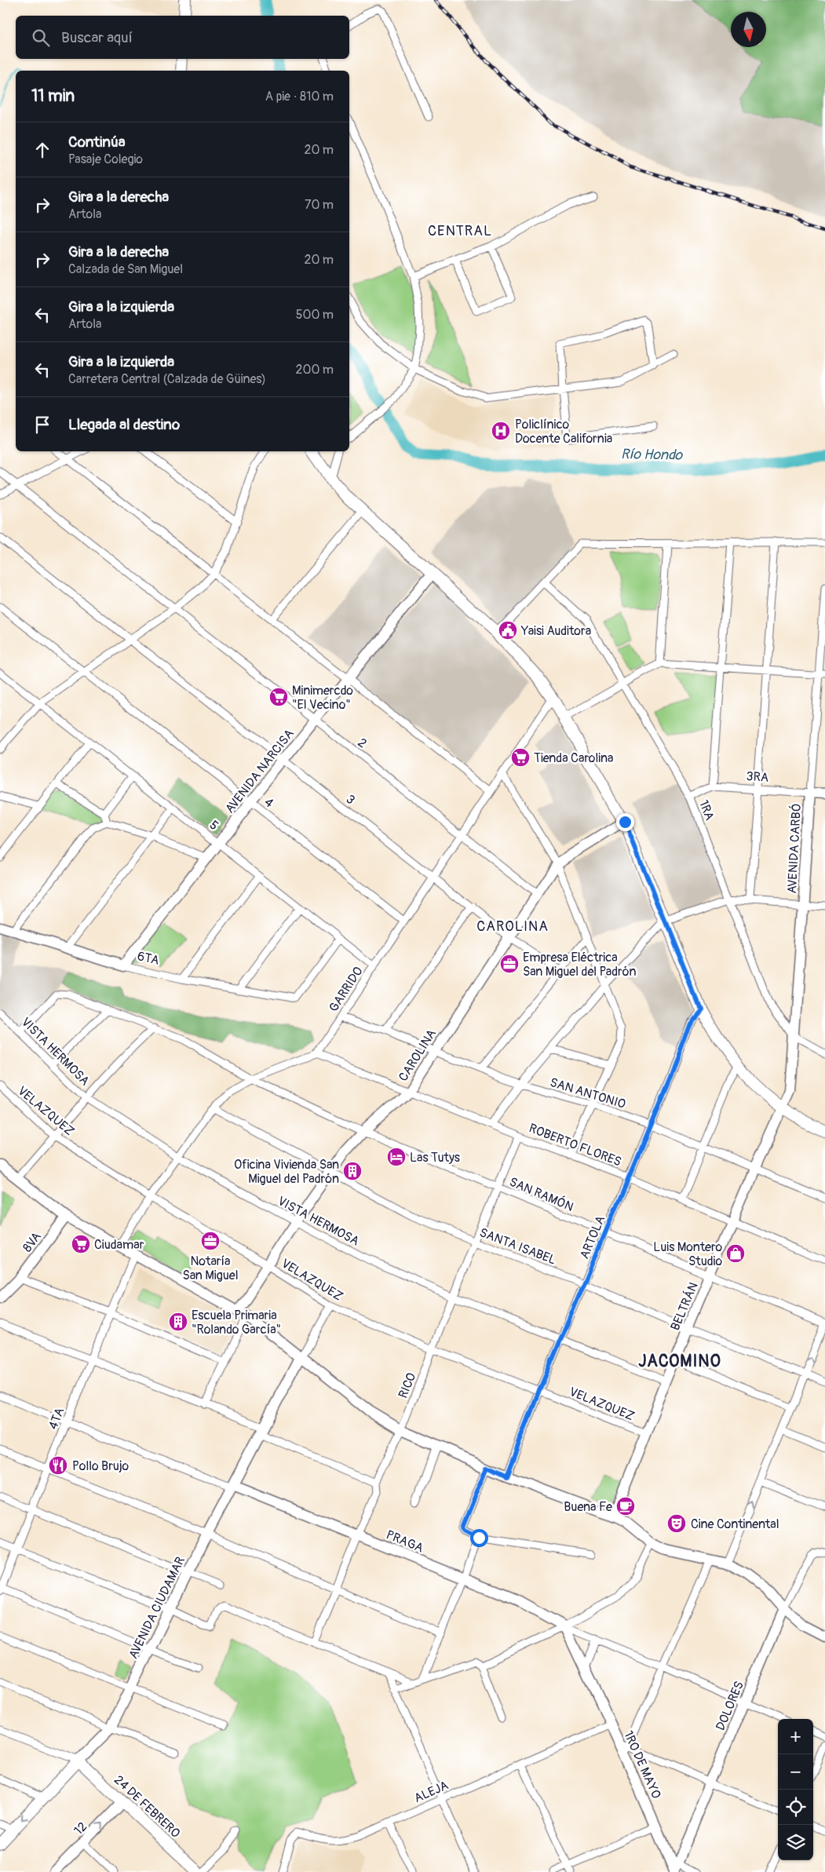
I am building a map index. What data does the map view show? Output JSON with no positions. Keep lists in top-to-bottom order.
{
  "streets": {
    "main road": ["AVENIDA CIUDAMAR", "24 DE FEBRERO"],
    "street": [
      "2",
      "AVENIDA NARCISA",
      "3RA",
      "3",
      "4",
      "1RA",
      "5",
      "AVENIDA CARBÓ",
      "6TA",
      "GARRIDO",
      "VISTA HERMOSA",
      "CAROLINA",
      "SAN ANTONIO",
      "VELAZQUEZ",
      "ROBERTO FLORES",
      "SAN RAMÓN",
      "ARTOLA",
      "8VA",
      "SANTA ISABEL",
      "BELTRÁN",
      "RICO",
      "4TA",
      "PRAGA",
      "DOLORES",
      "1RO DE MAYO",
      "ALEJA",
      "12"
    ]
  },
  "crossings": [
    ["2", "AVENIDA NARCISA"],
    ["2", "GARRIDO"],
    ["2", "CAROLINA"],
    ["AVENIDA NARCISA", "3"],
    ["AVENIDA NARCISA", "4"],
    ["AVENIDA NARCISA", "5"],
    ["AVENIDA NARCISA", "6TA"],
    ["3RA", "1RA"],
    ["3RA", "AVENIDA CARBÓ"],
    ["3", "GARRIDO"],
    ["3", "CAROLINA"],
    ["4", "GARRIDO"],
    ["1RA", "AVENIDA CARBÓ"],
    ["5", "6TA"],
    ["5", "GARRIDO"],
    ["AVENIDA CARBÓ", "BELTRÁN"],
    ["GARRIDO", "SAN ANTONIO"],
    ["GARRIDO", "ROBERTO FLORES"],
    ["VISTA HERMOSA", "CAROLINA"],
    ["VISTA HERMOSA", "SAN RAMÓN"],
    ["VISTA HERMOSA", "ARTOLA"],
    ["VISTA HERMOSA", "BELTRÁN"],
    ["VISTA HERMOSA", "RICO"],
    ["CAROLINA", "SAN ANTONIO"],
    ["CAROLINA", "VELAZQUEZ"],
    ["CAROLINA", "ROBERTO FLORES"],
    ["CAROLINA", "SAN RAMÓN"],
    ["CAROLINA", "SANTA ISABEL"],
    ["SAN ANTONIO", "ARTOLA"],
    ["SAN ANTONIO", "BELTRÁN"],
    ["VELAZQUEZ", "ARTOLA"],
    ["VELAZQUEZ", "BELTRÁN"],
    ["VELAZQUEZ", "RICO"],
    ["ROBERTO FLORES", "ARTOLA"],
    ["ROBERTO FLORES", "BELTRÁN"],
    ["ROBERTO FLORES", "RICO"],
    ["SAN RAMÓN", "ARTOLA"],
    ["SAN RAMÓN", "BELTRÁN"],
    ["SAN RAMÓN", "RICO"],
    ["ARTOLA", "SANTA ISABEL"],
    ["SANTA ISABEL", "BELTRÁN"],
    ["SANTA ISABEL", "RICO"],
    ["RICO", "PRAGA"],
    ["PRAGA", "AVENIDA CIUDAMAR"],
    ["PRAGA", "1RO DE MAYO"],
    ["AVENIDA CIUDAMAR", "24 DE FEBRERO"],
    ["DOLORES", "1RO DE MAYO"],
    ["1RO DE MAYO", "ALEJA"],
    ["24 DE FEBRERO", "12"]
  ],
  "one_way": ["12"],
  "districts": ["CENTRAL", "CAROLINA", "JACOMINO"],
  "water": ["Río Hondo"],
  "places": {
    "hospital": ["Policlínico Docente California"],
    "public building": ["Yaisi Auditora"],
    "supermarket": ["Minimercdo \"El Vecino\"", "Tienda Carolina", "Ciudamar"],
    "office": ["Empresa Eléctrica San Miguel del Padrón", "Notaría San Miguel"],
    "hotel": ["Las Tutys"],
    "building": ["Oficina Vivienda San Miguel del Padrón", "Escuela Primaria \"Rolando García\""],
    "shop": ["Luis Montero Studio"],
    "restaurant": ["Pollo Brujo"],
    "cafe": ["Buena Fe"],
    "theatre": ["Cine Continental"]
  },
  "north": "bottom",
  "page": {
    "search": "Buscar aquí",
    "heading": ["11 min", "A pie · 810 m"],
    "list": [
      ["Continúa", "Pasaje Colegio", "20 m"],
      ["Gira a la derecha", "Artola", "70 m"],
      ["Gira a la derecha", "Calzada de San Miguel", "20 m"],
      ["Gira a la izquierda", "Artola", "500 m"],
      ["Gira a la izquierda", "Carretera Central (Calzada de Güines)", "200 m"],
      "Llegada al destino"
    ],
    "map_buttons": ["+", "−"]
  }
}
